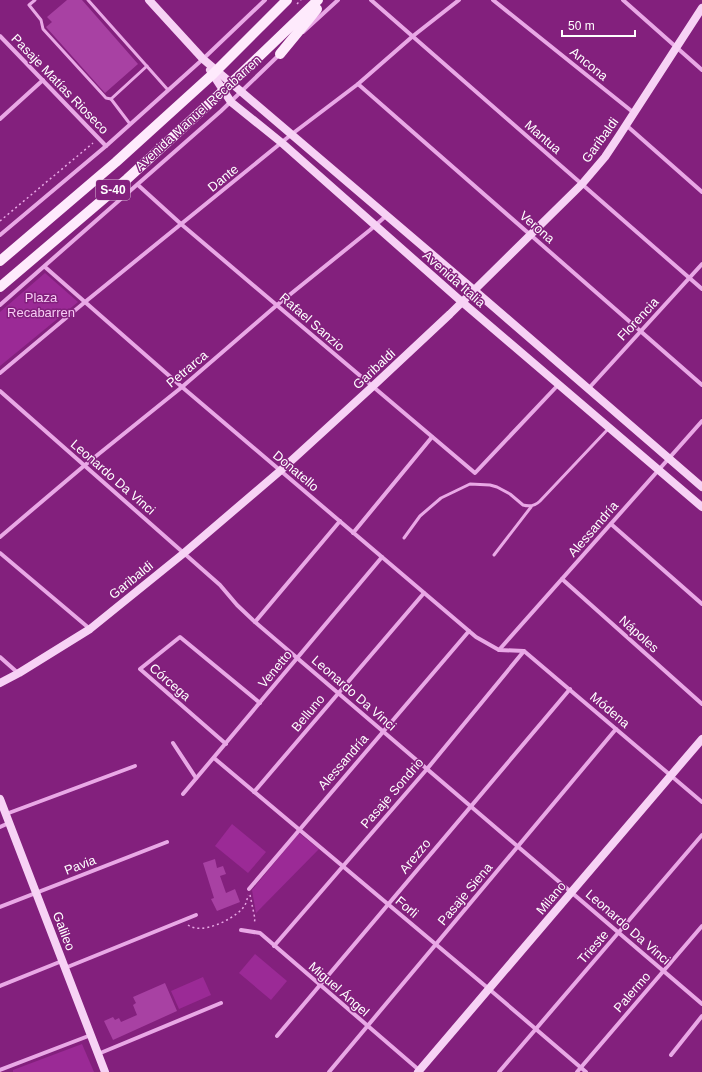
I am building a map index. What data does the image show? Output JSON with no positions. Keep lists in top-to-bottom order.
{
  "streets": {
    "main road": ["Avenida Manuel Recabarren", "S-40"],
    "street": [
      "Ancona",
      "Pasaje Matías Rioseco",
      "Mantua",
      "Garibaldi",
      "Dante",
      "Verona",
      "Avenida Italia",
      "Florencia",
      "Rafael Sanzio",
      "Petrarca",
      "Donatello",
      "Leonardo Da Vinci",
      "Alessandría",
      "Nápoles",
      "Venetto",
      "Córcega",
      "Módena",
      "Belluno",
      "Pasaje Sondrio",
      "Arezzo",
      "Pavia",
      "Pasaje Siena",
      "Milano",
      "Forli",
      "Galileo",
      "Trieste",
      "Miguel Ángel",
      "Palermo"
    ]
  },
  "crossings": [
    ["Ancona", "Garibaldi"],
    ["Avenida Manuel Recabarren", "Avenida Italia"],
    ["Avenida Manuel Recabarren", "Rafael Sanzio"],
    ["Mantua", "Garibaldi"],
    ["Mantua", "Dante"],
    ["Mantua", "Florencia"],
    ["Garibaldi", "Verona"],
    ["Garibaldi", "Avenida Italia"],
    ["Garibaldi", "Rafael Sanzio"],
    ["Garibaldi", "Donatello"],
    ["Garibaldi", "Leonardo Da Vinci"],
    ["Dante", "Verona"],
    ["Dante", "Avenida Italia"],
    ["Dante", "Rafael Sanzio"],
    ["Dante", "Donatello"],
    ["Verona", "Florencia"],
    ["Avenida Italia", "Florencia"],
    ["Avenida Italia", "Rafael Sanzio"],
    ["Avenida Italia", "Petrarca"],
    ["Avenida Italia", "Alessandría"],
    ["Rafael Sanzio", "Petrarca"],
    ["Petrarca", "Donatello"],
    ["Petrarca", "Leonardo Da Vinci"],
    ["Donatello", "Alessandría"],
    ["Donatello", "Venetto"],
    ["Donatello", "Belluno"],
    ["Leonardo Da Vinci", "Alessandría"],
    ["Leonardo Da Vinci", "Venetto"],
    ["Leonardo Da Vinci", "Belluno"],
    ["Leonardo Da Vinci", "Pasaje Sondrio"],
    ["Leonardo Da Vinci", "Arezzo"],
    ["Leonardo Da Vinci", "Pasaje Siena"],
    ["Leonardo Da Vinci", "Milano"],
    ["Leonardo Da Vinci", "Trieste"],
    ["Leonardo Da Vinci", "Palermo"],
    ["Alessandría", "Nápoles"],
    ["Alessandría", "Forli"],
    ["Venetto", "Córcega"],
    ["Venetto", "Forli"],
    ["Módena", "Pasaje Sondrio"],
    ["Módena", "Arezzo"],
    ["Módena", "Pasaje Siena"],
    ["Módena", "Milano"],
    ["Belluno", "Forli"],
    ["Pasaje Sondrio", "Forli"],
    ["Pasaje Sondrio", "Miguel Ángel"],
    ["Arezzo", "Forli"],
    ["Arezzo", "Miguel Ángel"],
    ["Pavia", "Galileo"],
    ["Pasaje Siena", "Forli"],
    ["Pasaje Siena", "Miguel Ángel"],
    ["Milano", "Forli"],
    ["Milano", "Miguel Ángel"],
    ["Forli", "Trieste"],
    ["Forli", "Palermo"]
  ],
  "parks": ["Plaza Recabarren"],
  "scale_bar": "50 m"
}
